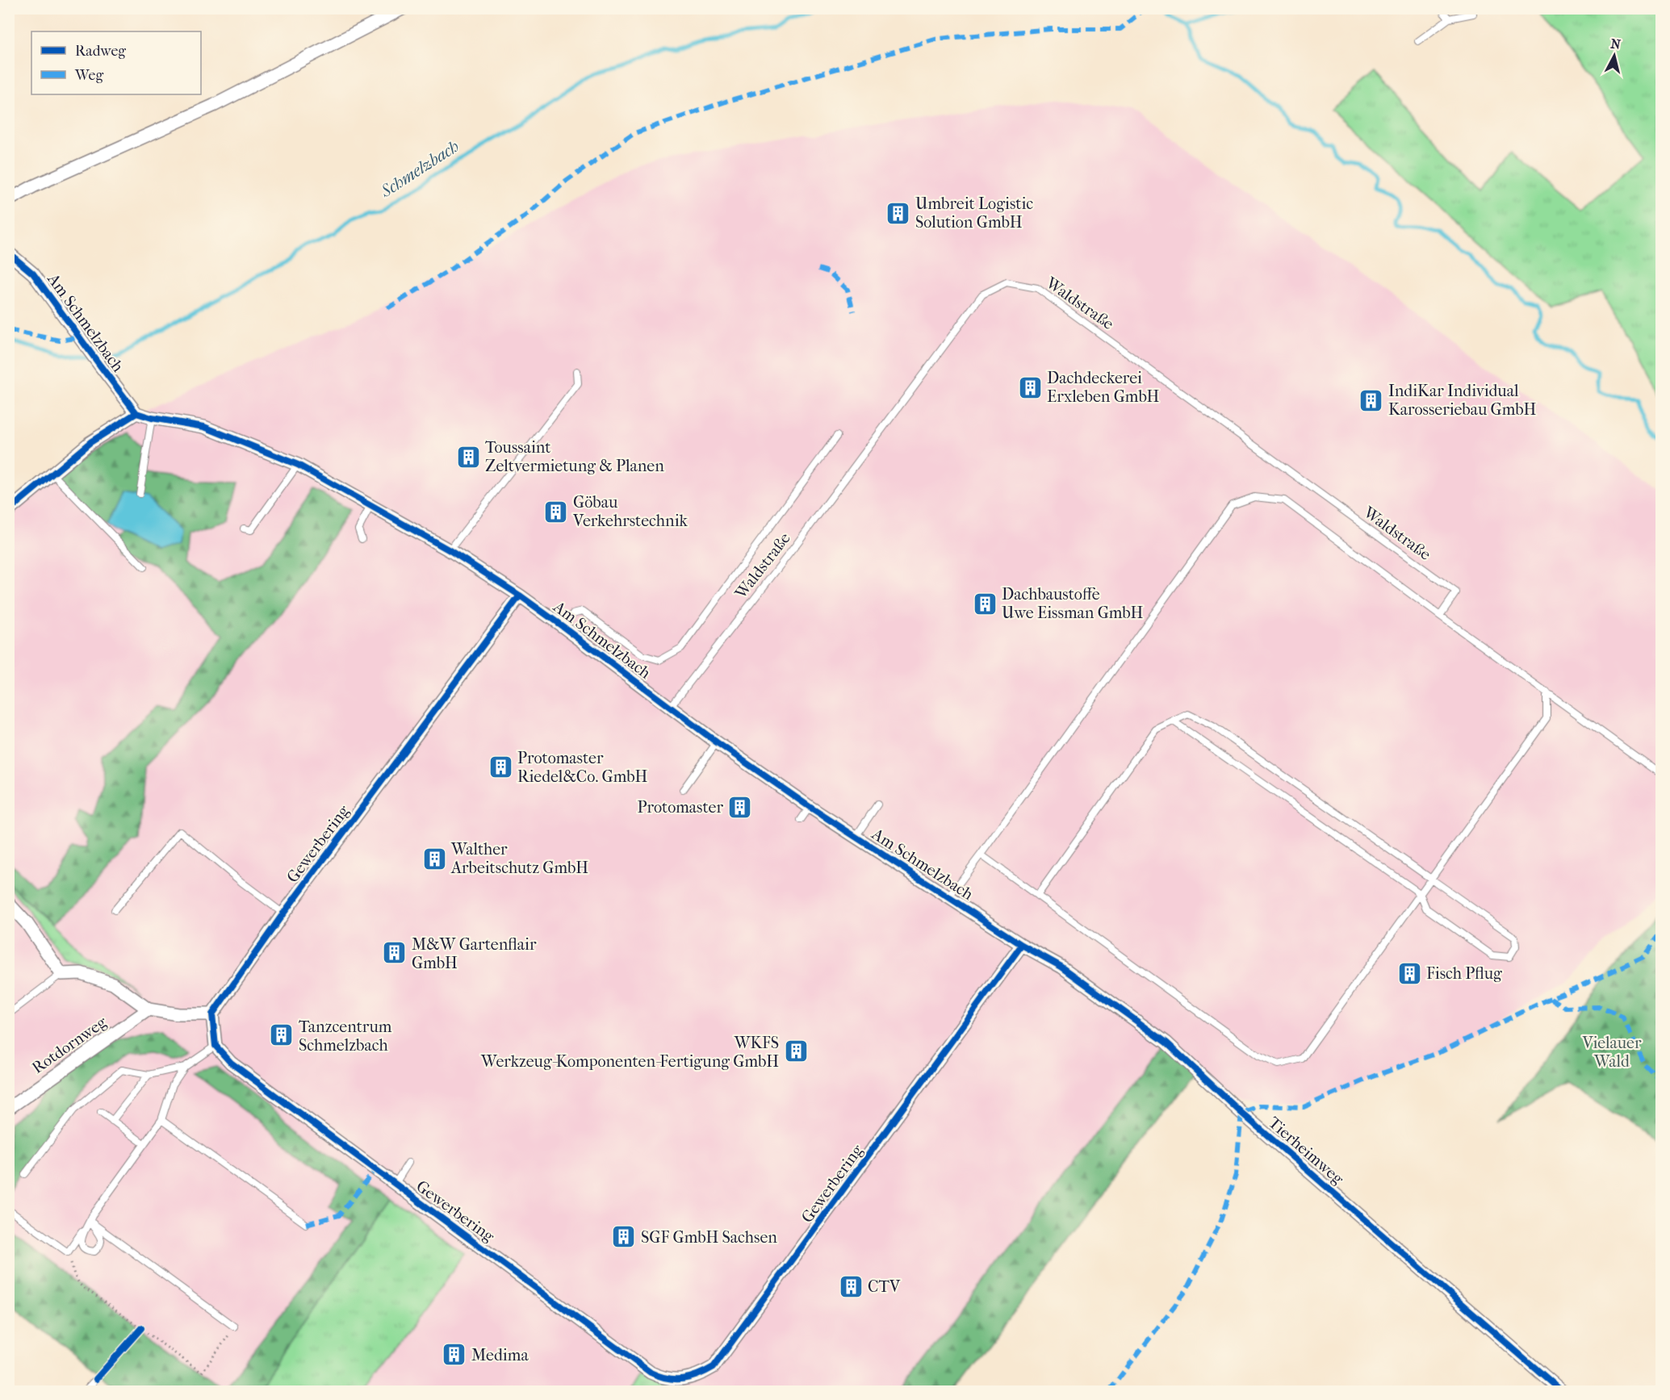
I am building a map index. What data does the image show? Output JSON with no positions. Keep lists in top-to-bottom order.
{
  "streets": {
    "street": [
      "Am Schmelzbach",
      "Gewerbering",
      "Rotdornweg",
      "Tierheimweg"
    ],
    "lane": ["Waldstraße"]
  },
  "crossings": [
    ["Waldstraße", "Am Schmelzbach"],
    ["Am Schmelzbach", "Gewerbering"],
    ["Am Schmelzbach", "Tierheimweg"],
    ["Gewerbering", "Tierheimweg"]
  ],
  "water": ["Schmelzbach"],
  "parks": ["Vielauer Wald"],
  "places": {
    "building": [
      "Umbreit Logistic Solution GmbH",
      "Dachdeckerei Erxleben GmbH",
      "IndiKar Individual Karosseriebau GmbH",
      "Toussaint Zeltvermietung & Planen",
      "Göbau Verkehrstechnik",
      "Dachbaustoffe Uwe Eissman GmbH",
      "Protomaster Riedel&Co. GmbH",
      "Protomaster",
      "Walther Arbeitschutz GmbH",
      "M&W Gartenflair GmbH",
      "Fisch Pflug",
      "Tanzcentrum Schmelzbach",
      "WKFS Werkzeug-Komponenten-Fertigung GmbH",
      "SGF GmbH Sachsen",
      "CTV",
      "Medima"
    ]
  },
  "legend": ["Radweg", "Weg"],
  "north": "top"
}
